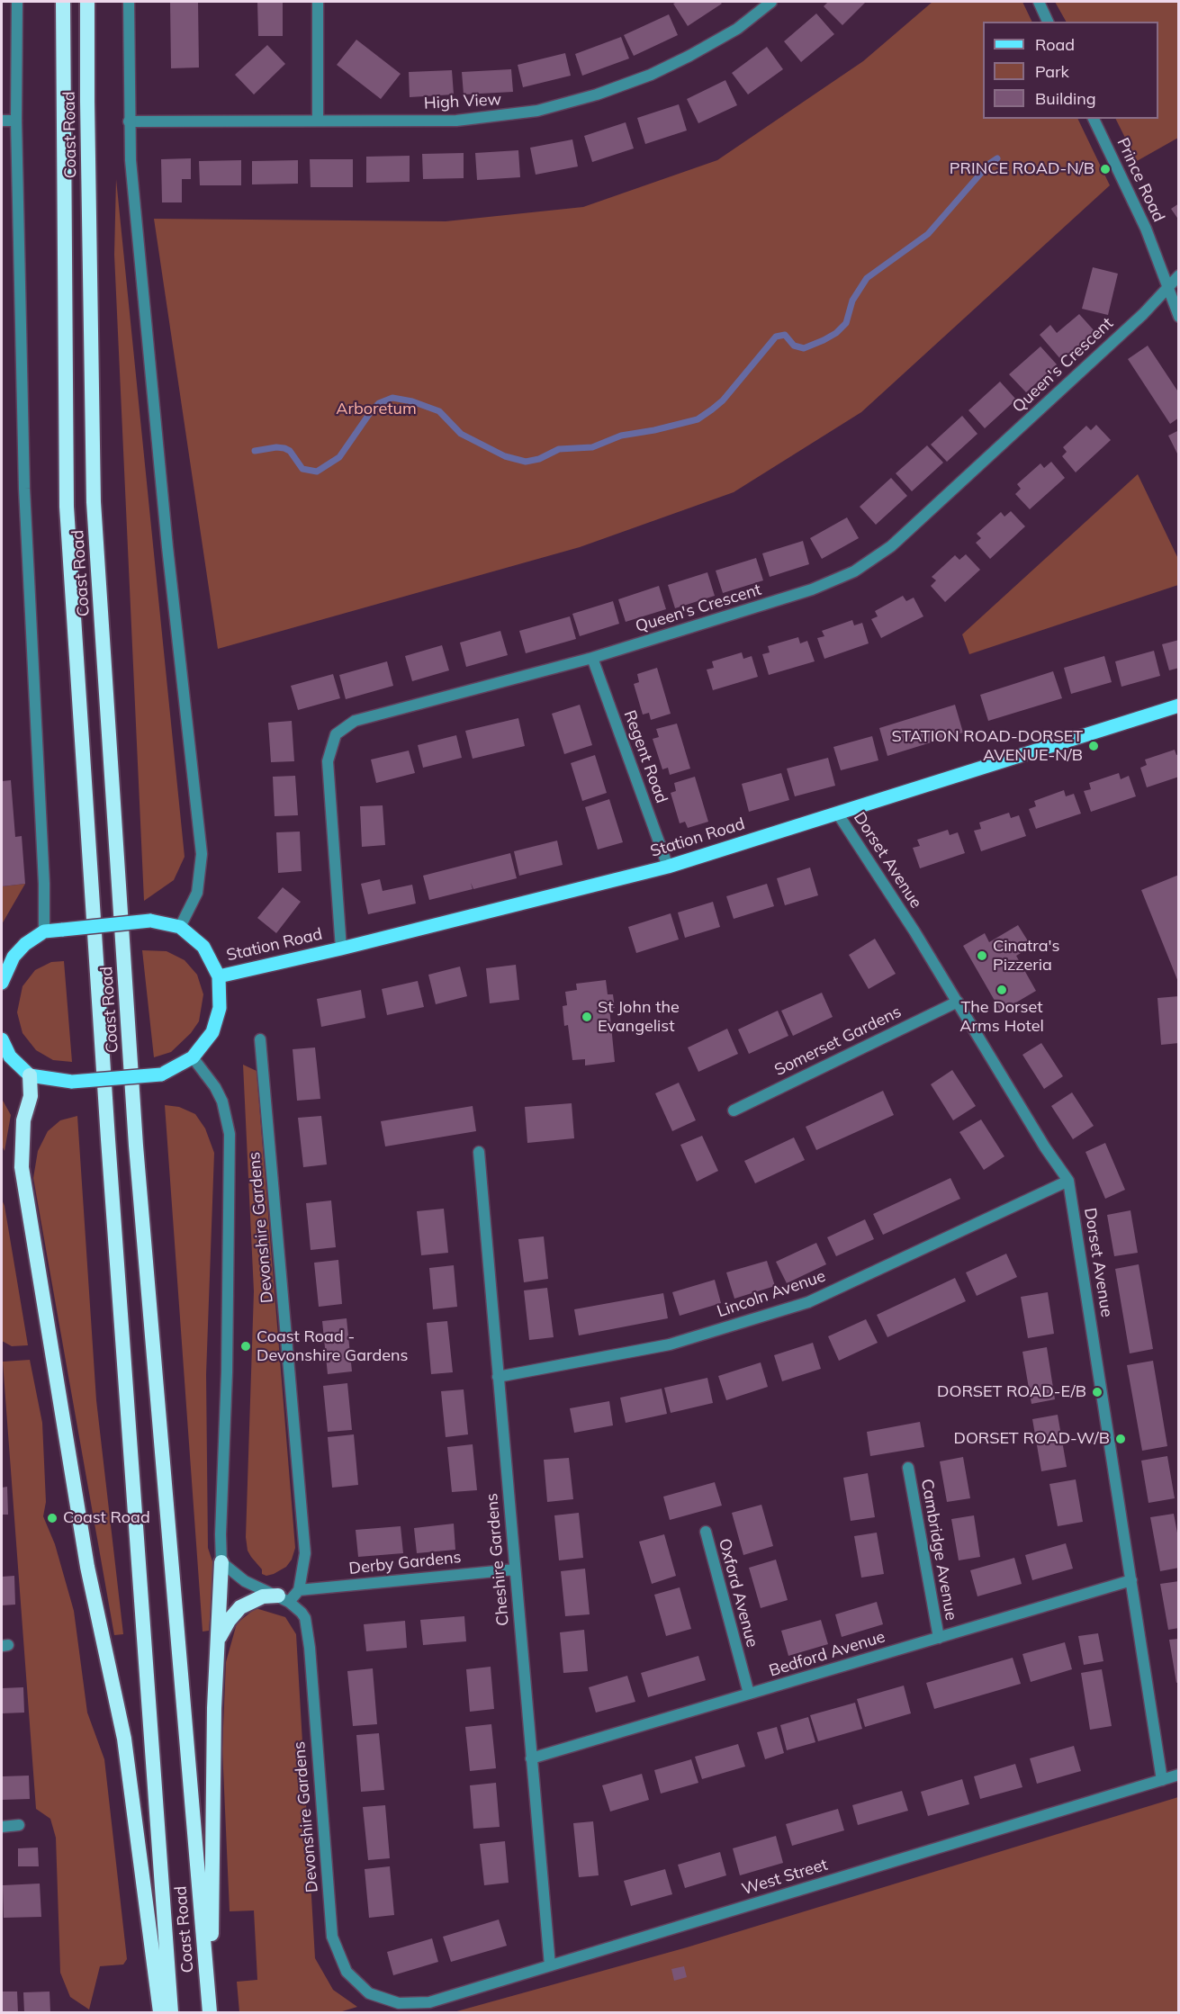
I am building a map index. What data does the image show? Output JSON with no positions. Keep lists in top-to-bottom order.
{
  "streets": {
    "highway": ["Coast Road"],
    "main road": ["Station Road"],
    "street": [
      "High View",
      "Prince Road",
      "Queen's Crescent",
      "Regent Road",
      "Dorset Avenue",
      "Somerset Gardens",
      "Devonshire Gardens",
      "Lincoln Avenue",
      "Cambridge Avenue",
      "Cheshire Gardens",
      "Derby Gardens",
      "Oxford Avenue",
      "Bedford Avenue",
      "West Street"
    ]
  },
  "crossings": [
    ["Prince Road", "Queen's Crescent"],
    ["Queen's Crescent", "Regent Road"],
    ["Queen's Crescent", "Station Road"],
    ["Regent Road", "Station Road"],
    ["Station Road", "Dorset Avenue"],
    ["Dorset Avenue", "Somerset Gardens"],
    ["Dorset Avenue", "Lincoln Avenue"],
    ["Dorset Avenue", "Bedford Avenue"],
    ["Dorset Avenue", "West Street"],
    ["Devonshire Gardens", "Derby Gardens"],
    ["Devonshire Gardens", "West Street"],
    ["Lincoln Avenue", "Cheshire Gardens"],
    ["Cambridge Avenue", "Bedford Avenue"],
    ["Cheshire Gardens", "Derby Gardens"],
    ["Cheshire Gardens", "Bedford Avenue"],
    ["Cheshire Gardens", "West Street"],
    ["Oxford Avenue", "Bedford Avenue"]
  ],
  "parks": ["Arboretum"],
  "places": [
    "PRINCE ROAD-N/B",
    "STATION ROAD-DORSET AVENUE-N/B",
    "Cinatra's Pizzeria",
    "The Dorset Arms Hotel",
    "St John the Evangelist",
    "Coast Road - Devonshire Gardens",
    "DORSET ROAD-E/B",
    "DORSET ROAD-W/B",
    "Coast Road"
  ],
  "legend": ["Road", "Park", "Building"]
}
